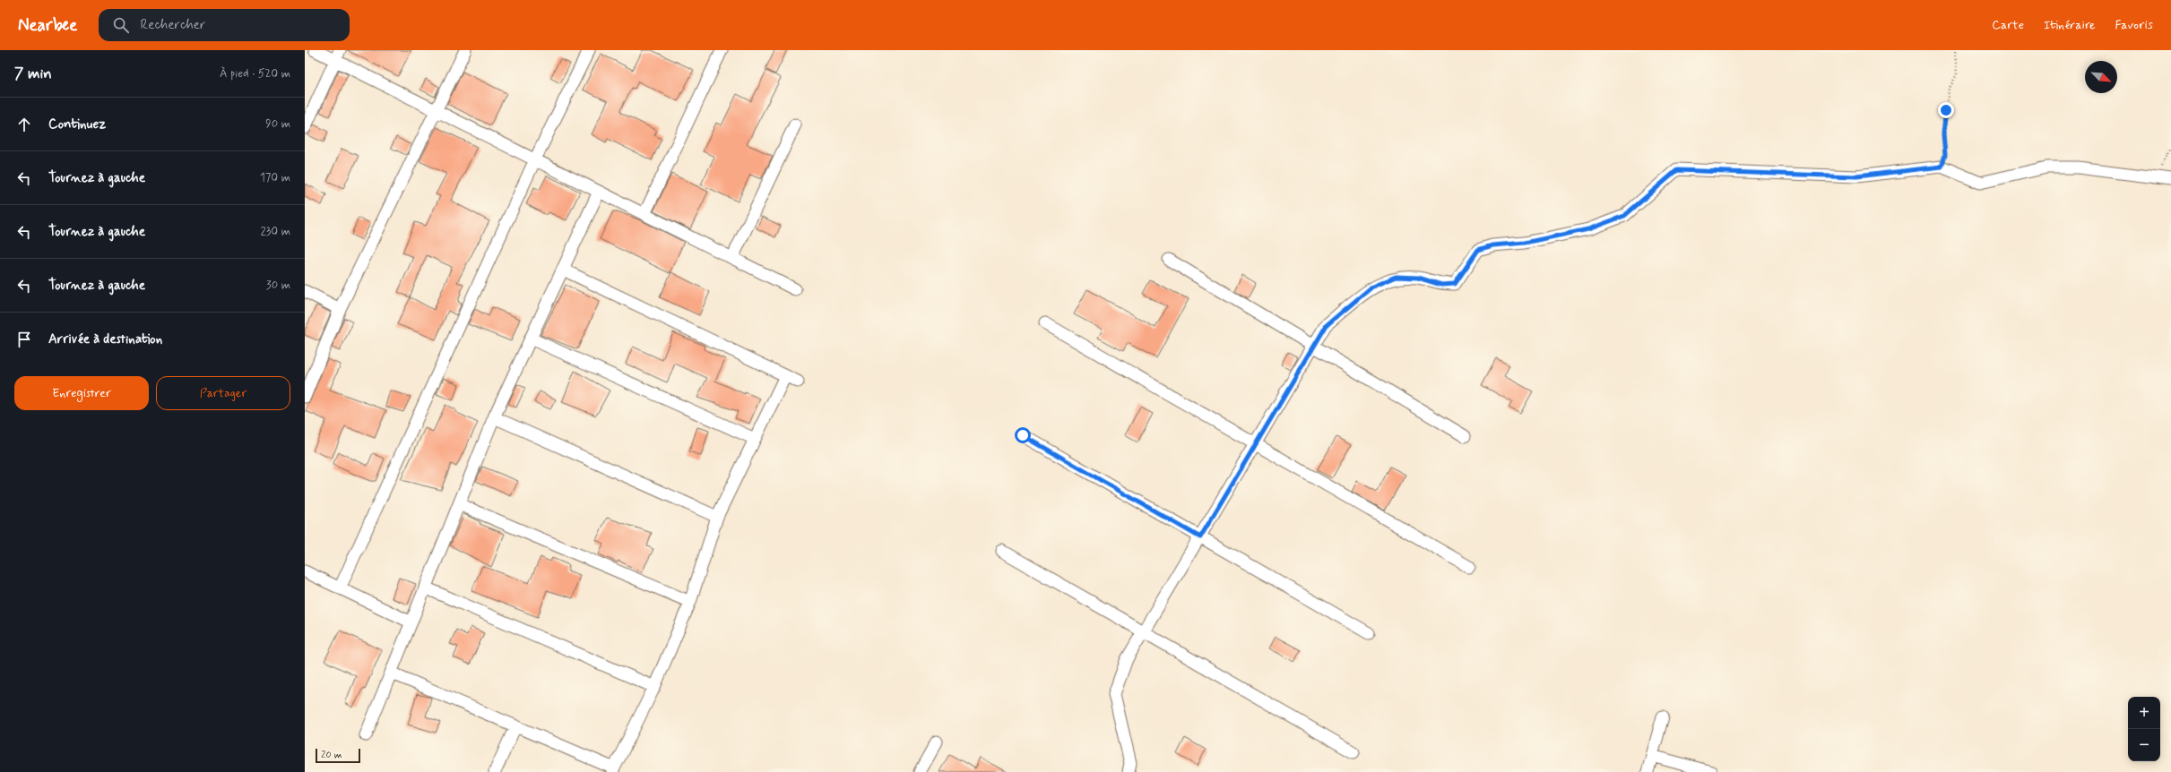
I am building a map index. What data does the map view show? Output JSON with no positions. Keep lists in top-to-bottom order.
{
  "scale_bar": "20 m",
  "north": "bottom right",
  "page": {
    "header": "Nearbee",
    "search": "Rechercher",
    "nav": ["Carte", "Itinéraire", "Favoris"],
    "heading": ["7 min", "À pied · 520 m"],
    "list": [
      ["Continuez", "90 m"],
      ["Tournez à gauche", "170 m"],
      ["Tournez à gauche", "230 m"],
      ["Tournez à gauche", "30 m"],
      "Arrivée à destination"
    ],
    "buttons": ["Enregistrer", "Partager"],
    "map_buttons": ["+", "−"],
    "scale": "20 m"
  }
}
